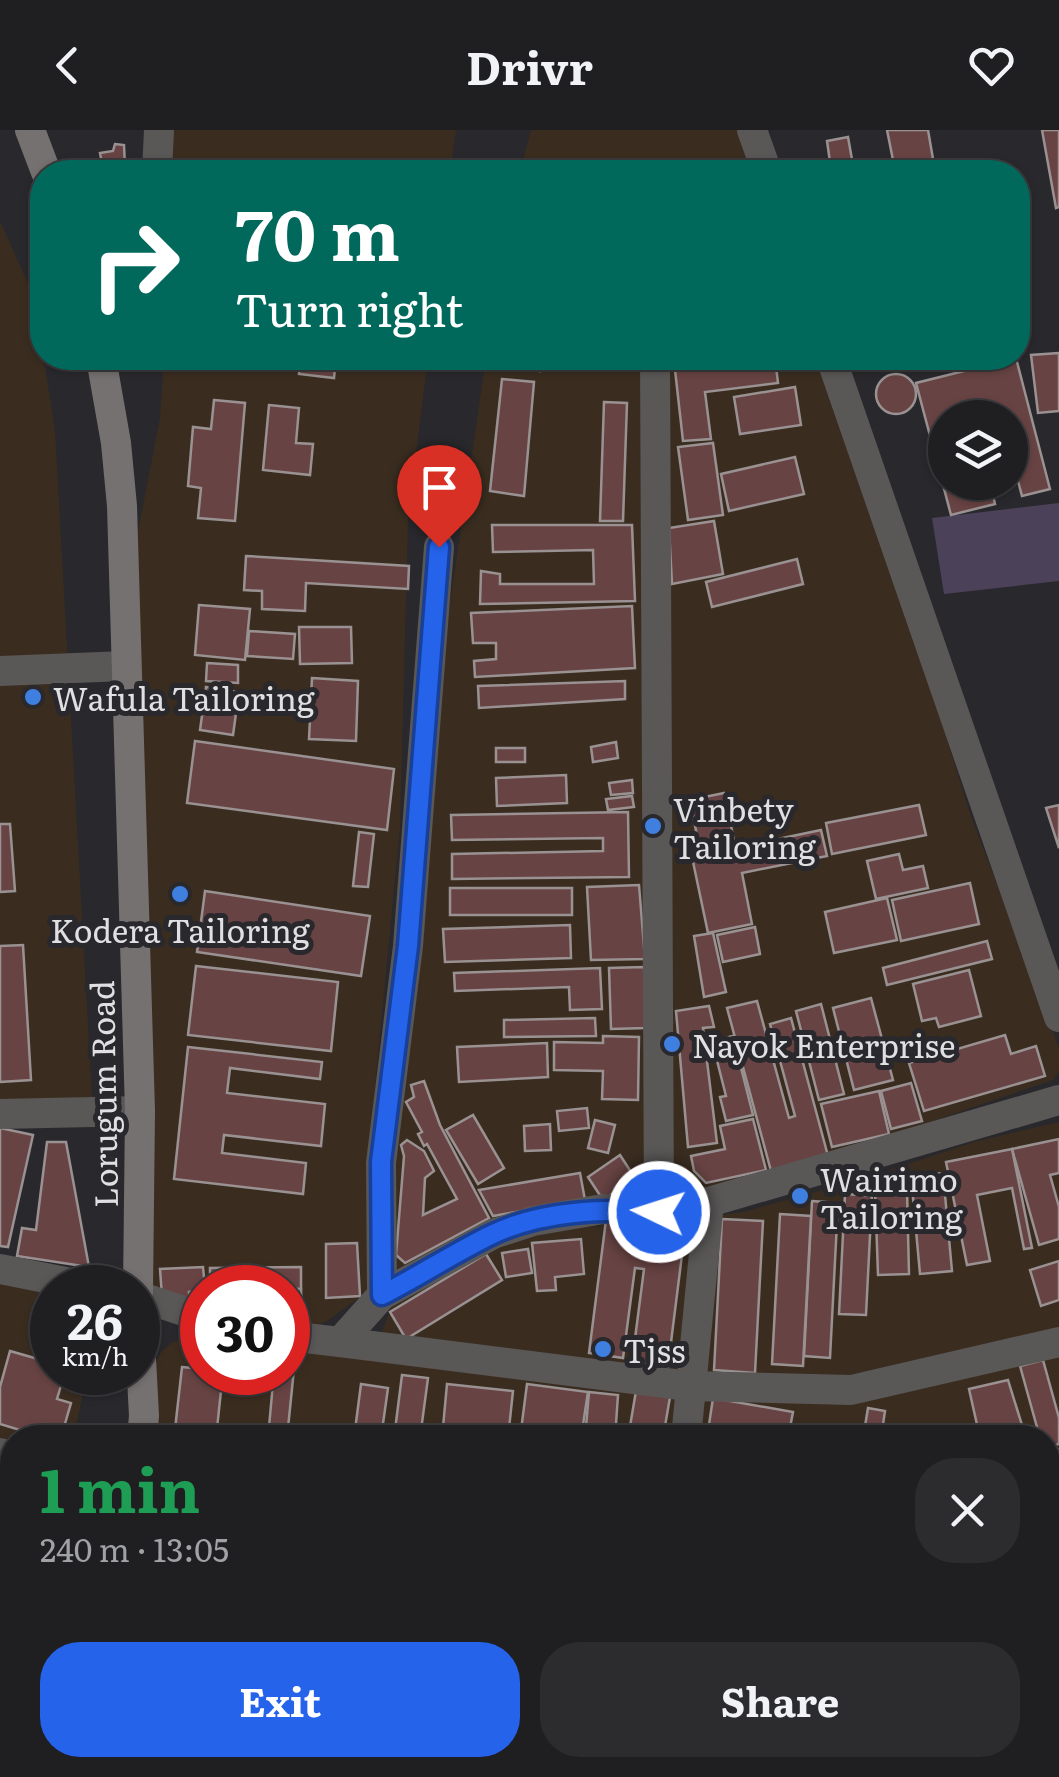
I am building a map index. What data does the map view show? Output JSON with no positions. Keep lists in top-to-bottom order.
{
  "streets": {
    "main road": ["Lorugum Road"]
  },
  "places": [
    "Wafula Tailoring",
    "Vinbety Tailoring",
    "Kodera Tailoring",
    "Nayok Enterprise",
    "Wairimo Tailoring",
    "Tjss"
  ],
  "page": {
    "header": "Drivr",
    "turn": ["70 m", "Turn right"],
    "speed": "26 km/h",
    "limit": "30",
    "heading": ["1 min", "240 m · 13:05"],
    "buttons": ["Exit", "Share"]
  }
}
